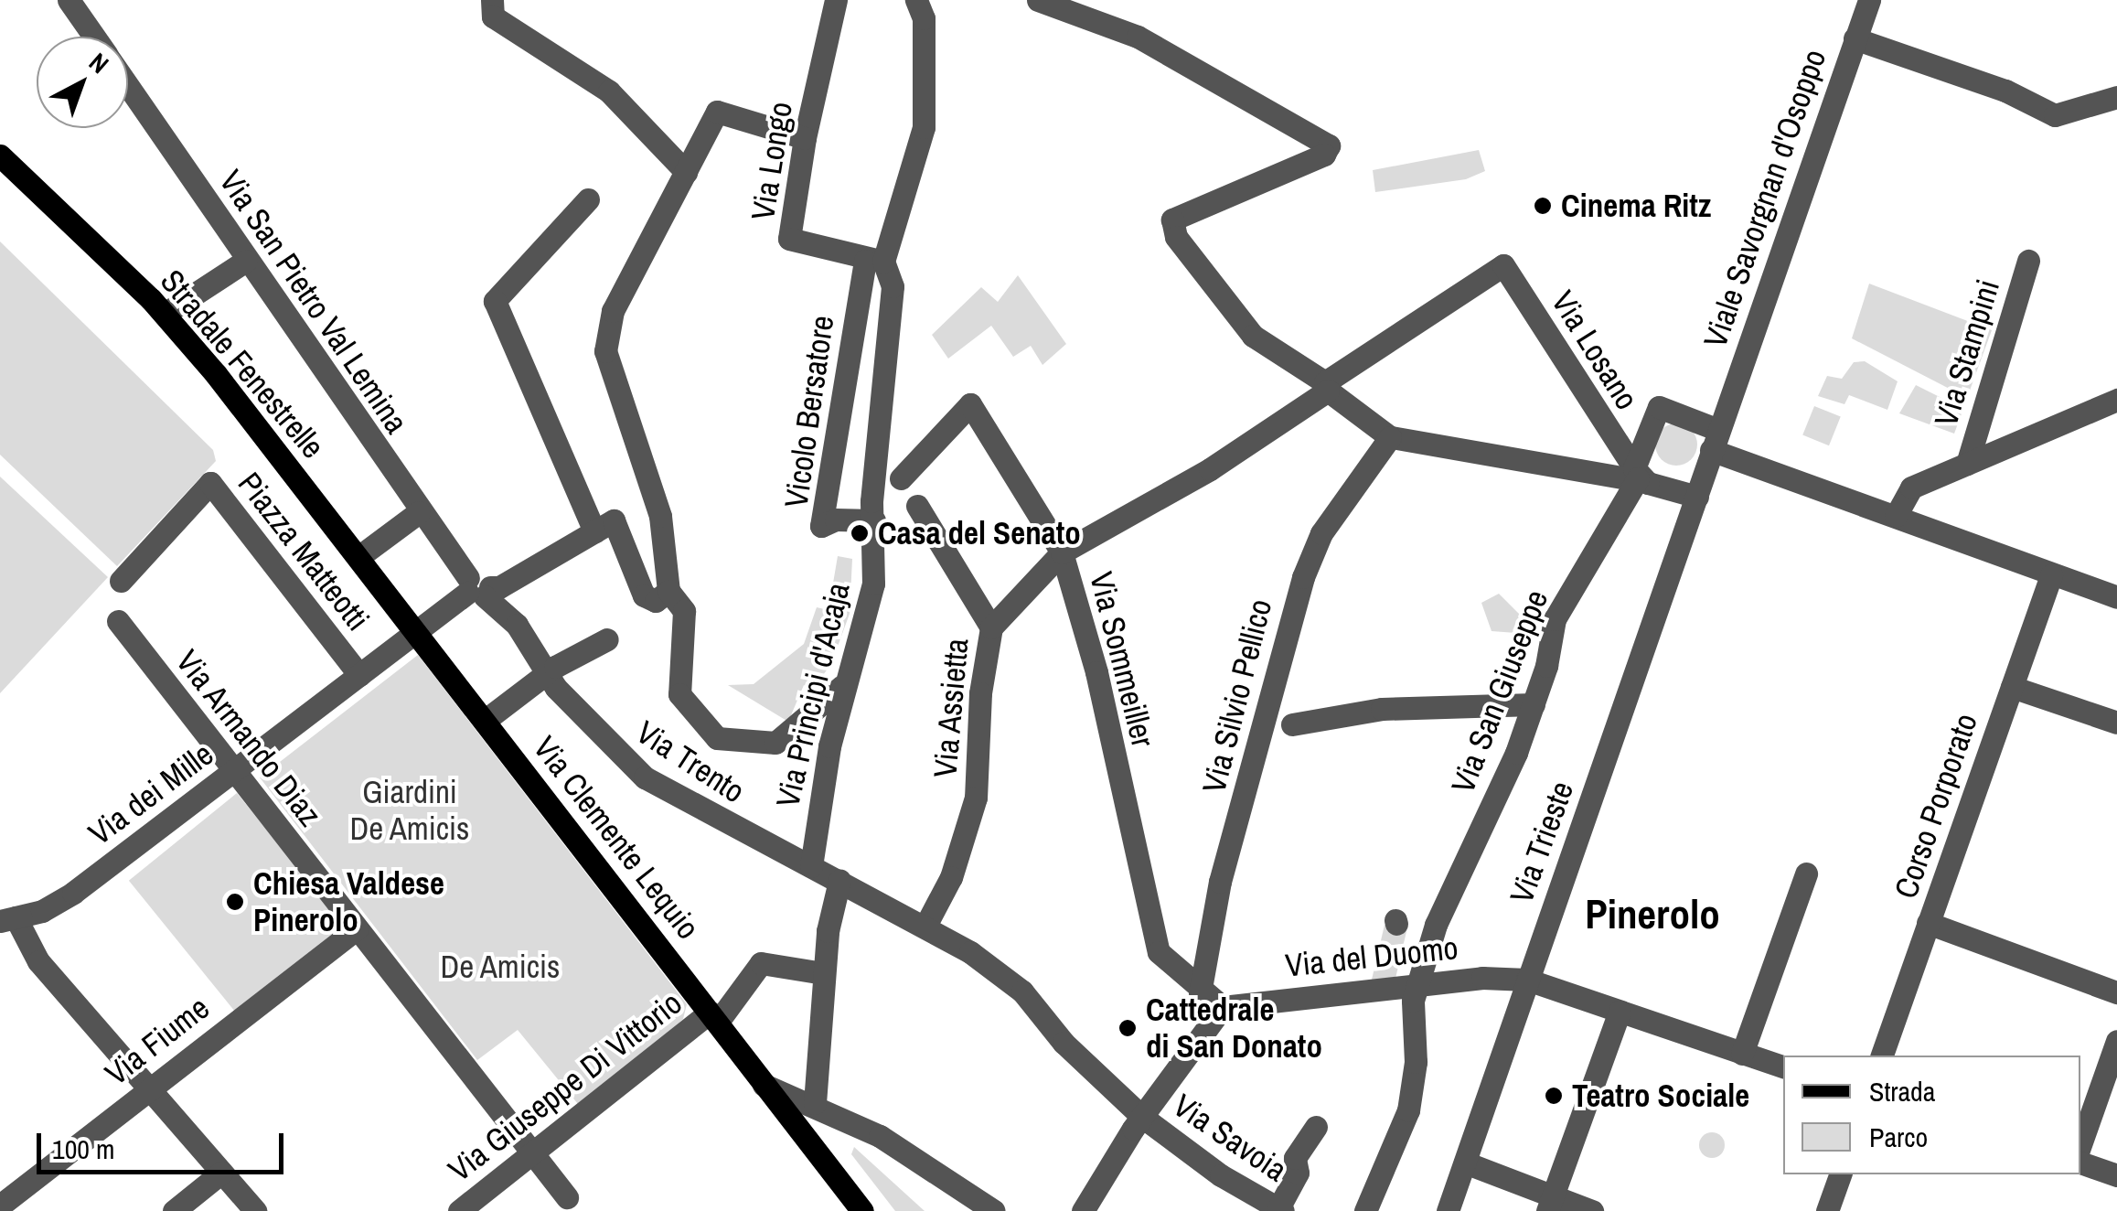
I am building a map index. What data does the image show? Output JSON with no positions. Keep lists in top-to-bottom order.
{
  "streets": {
    "main road": ["Stradale Fenestrelle", "Via Clemente Lequio"],
    "street": [
      "Via Longo",
      "Viale Savorgnan d'Osoppo",
      "Via San Pietro Val Lemina",
      "Via Losano",
      "Via Stampini",
      "Vicolo Bersatore",
      "Piazza Matteotti",
      "Via Sommeiller",
      "Via San Giuseppe",
      "Via Principi d'Acaja",
      "Via Silvio Pellico",
      "Via Assietta",
      "Via Armando Diaz",
      "Via Trento",
      "Via dei Mille",
      "Corso Porporato",
      "Via Trieste",
      "Via del Duomo",
      "Via Fiume",
      "Via Giuseppe Di Vittorio",
      "Via Savoia"
    ]
  },
  "crossings": [
    ["Via Longo", "Vicolo Bersatore"],
    ["Via Longo", "Via Principi d'Acaja"],
    ["Viale Savorgnan d'Osoppo", "Via San Giuseppe"],
    ["Viale Savorgnan d'Osoppo", "Via Trieste"],
    ["Via San Pietro Val Lemina", "Via Trento"],
    ["Via San Pietro Val Lemina", "Via dei Mille"],
    ["Via Losano", "Via San Giuseppe"],
    ["Stradale Fenestrelle", "Via dei Mille"],
    ["Stradale Fenestrelle", "Via Clemente Lequio"],
    ["Vicolo Bersatore", "Via Principi d'Acaja"],
    ["Piazza Matteotti", "Via dei Mille"],
    ["Via Sommeiller", "Via Silvio Pellico"],
    ["Via San Giuseppe", "Via del Duomo"],
    ["Via Principi d'Acaja", "Via Trento"],
    ["Via Assietta", "Via Trento"],
    ["Via Armando Diaz", "Via dei Mille"],
    ["Via Armando Diaz", "Via Fiume"],
    ["Via Armando Diaz", "Via Giuseppe Di Vittorio"],
    ["Via Trento", "Via dei Mille"],
    ["Via Trento", "Via Savoia"],
    ["Via dei Mille", "Via Clemente Lequio"],
    ["Via Clemente Lequio", "Via Giuseppe Di Vittorio"],
    ["Via Trieste", "Via del Duomo"]
  ],
  "districts": ["Pinerolo"],
  "parks": ["Giardini De Amicis", "De Amicis"],
  "places": [
    "Cinema Ritz",
    "Casa del Senato",
    "Chiesa Valdese Pinerolo",
    "Cattedrale di San Donato",
    "Teatro Sociale"
  ],
  "legend": ["Strada", "Parco"],
  "scale_bar": "100 m",
  "north": "top right"
}
